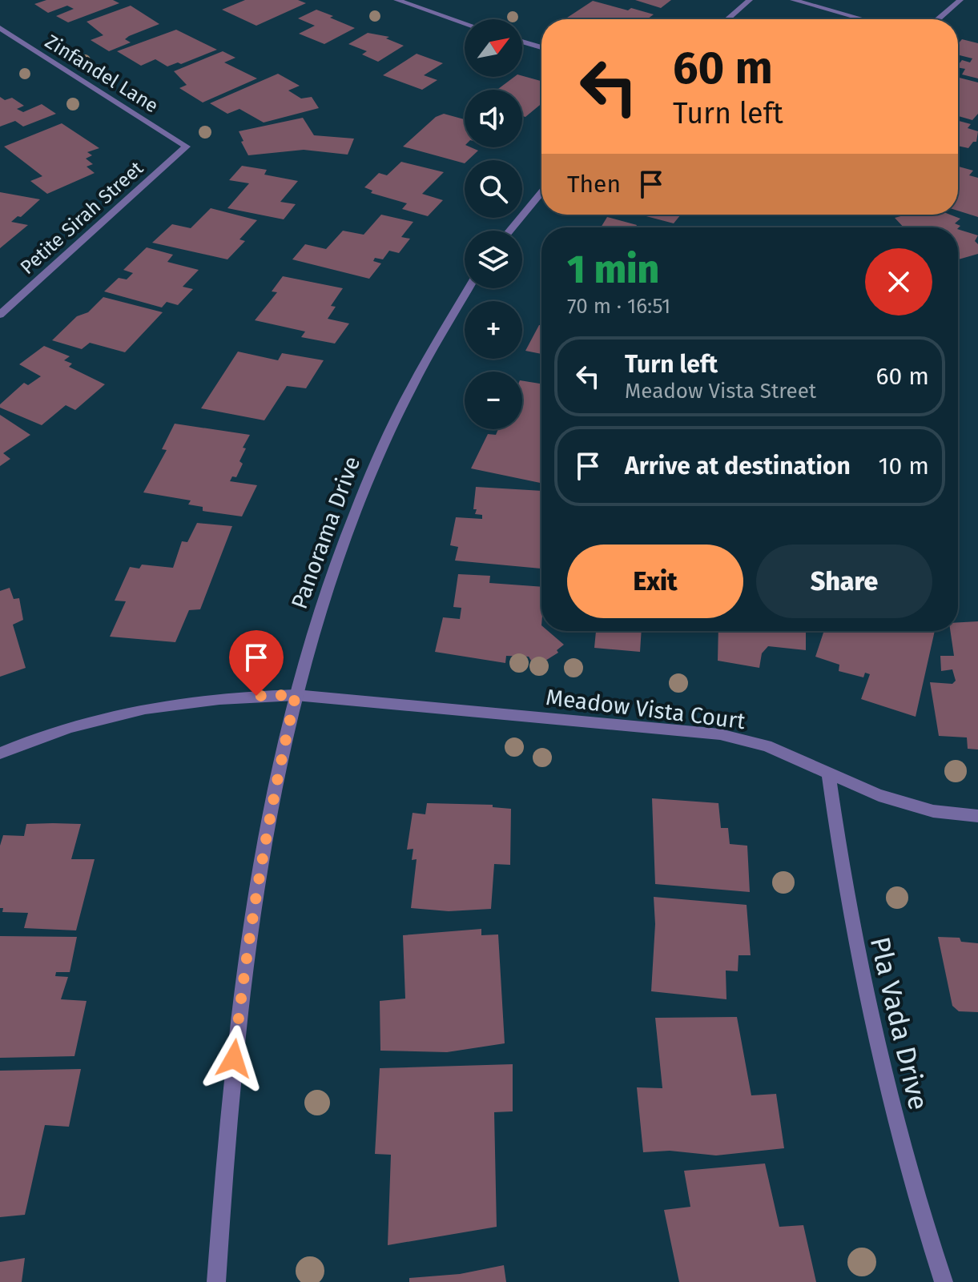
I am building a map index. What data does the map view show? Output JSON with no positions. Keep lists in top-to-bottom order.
{
  "streets": {
    "street": [
      "Zinfandel Lane",
      "Petite Sirah Street",
      "Panorama Drive",
      "Meadow Vista Court",
      "Pla Vada Drive"
    ]
  },
  "crossings": [
    ["Zinfandel Lane", "Petite Sirah Street"],
    ["Panorama Drive", "Meadow Vista Court"],
    ["Meadow Vista Court", "Pla Vada Drive"]
  ],
  "north": "top right",
  "page": {
    "map_buttons": ["+", "−"],
    "turn": ["60 m", "Turn left"],
    "then": "Then",
    "heading": ["1 min", "70 m · 16:51"],
    "list": [
      {
        "name": "Turn left",
        "note": "Meadow Vista Street",
        "value": "60 m"
      },
      {
        "name": "Arrive at destination",
        "value": "10 m"
      }
    ],
    "buttons": ["Exit", "Share"]
  }
}
